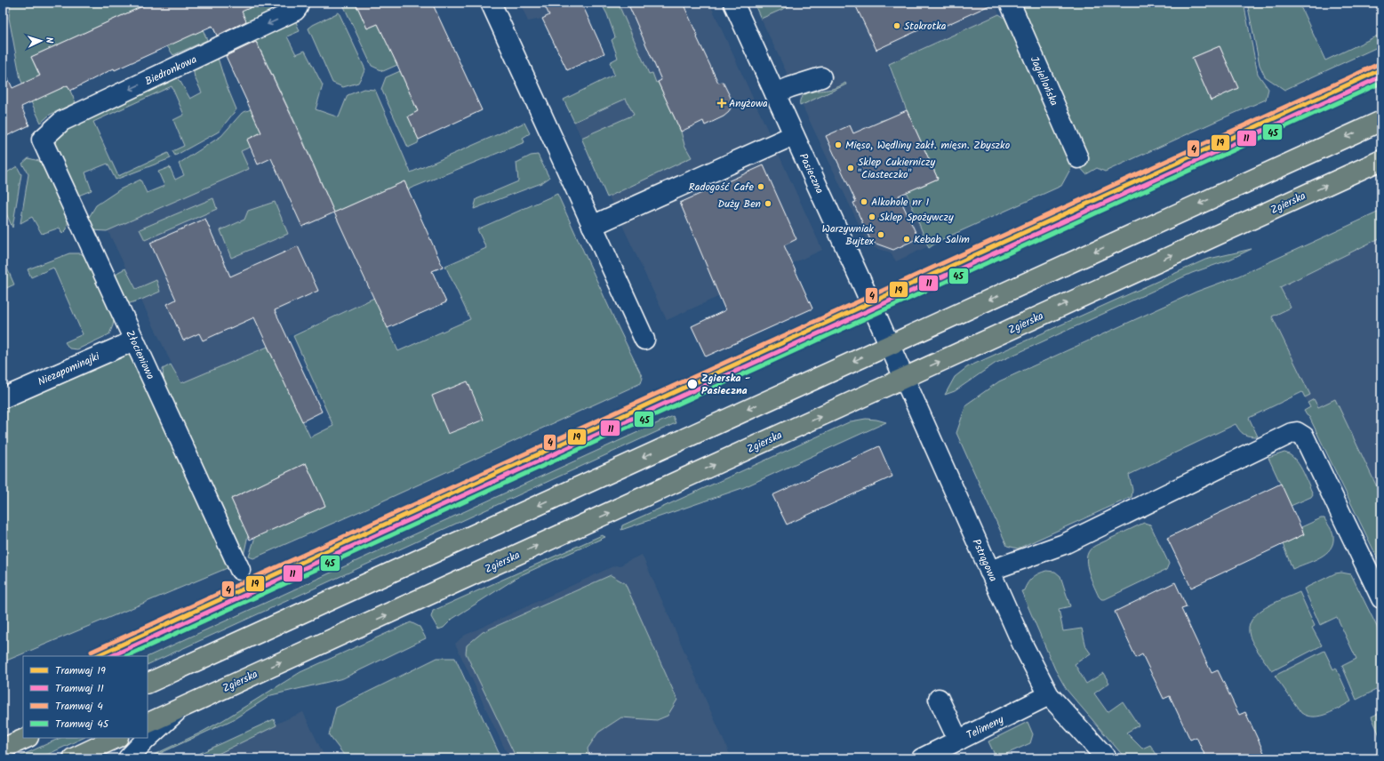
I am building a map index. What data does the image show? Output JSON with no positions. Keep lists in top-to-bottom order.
{
  "streets": {
    "main road": ["Zgierska"],
    "street": [
      "Biedronkowa",
      "Jagiellońska",
      "Pasieczna",
      "Złocieniowa",
      "Niezapominajki",
      "Pstrągowa",
      "Telimeny"
    ]
  },
  "crossings": [
    ["Biedronkowa", "Złocieniowa"],
    ["Pasieczna", "Pstrągowa"],
    ["Zgierska", "Pstrągowa"],
    ["Złocieniowa", "Niezapominajki"],
    ["Pstrągowa", "Telimeny"]
  ],
  "one_way": ["Biedronkowa"],
  "places": {
    "other": [
      "Stokrotka",
      "Mięso, Wędliny zakł. mięsn. Zbyszko",
      "Sklep Cukierniczy \"Ciasteczko\"",
      "Radogość Cafe",
      "Alkohole nr 1",
      "Duży Ben",
      "Sklep Spożywczy",
      "Warzywniak Bujtex",
      "Kebab Salim",
      "Zgierska - Pasieczna"
    ],
    "health": ["Anyżowa"]
  },
  "lines": [
    "tram line 4",
    "tram line 19",
    "tram line 11",
    "tram line 45"
  ],
  "legend": [
    "Tramwaj 19",
    "Tramwaj 11",
    "Tramwaj 4",
    "Tramwaj 45"
  ],
  "north": "right"
}
